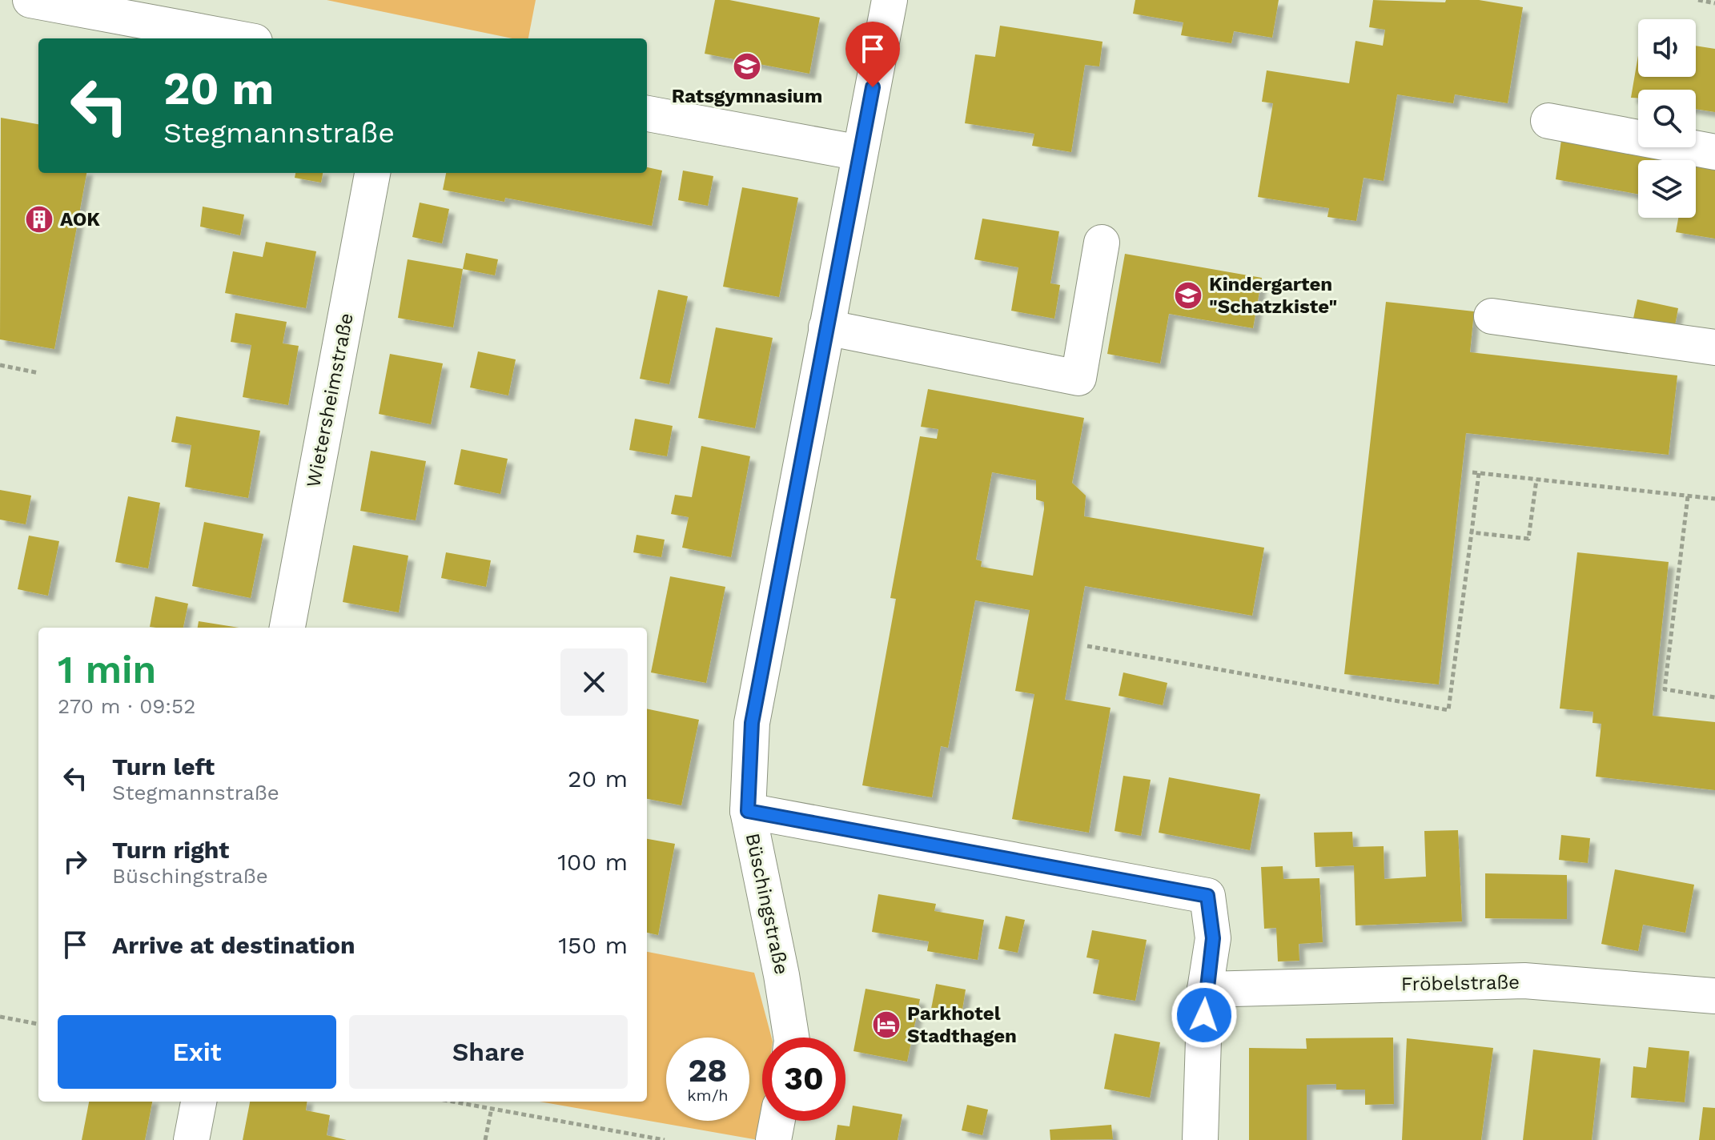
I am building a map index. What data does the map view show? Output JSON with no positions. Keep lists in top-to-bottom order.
{
  "streets": {
    "street": ["Wietersheimstraße", "Büschingstraße", "Fröbelstraße"]
  },
  "places": {
    "school or university": ["Ratsgymnasium", "Kindergarten \"Schatzkiste\""],
    "building": ["AOK"],
    "hotel": ["Parkhotel Stadthagen"]
  },
  "page": {
    "turn": ["20 m", "Stegmannstraße"],
    "heading": ["1 min", "270 m · 09:52"],
    "list": [
      {
        "name": "Turn left",
        "note": "Stegmannstraße",
        "value": "20 m"
      },
      {
        "name": "Turn right",
        "note": "Büschingstraße",
        "value": "100 m"
      },
      {
        "name": "Arrive at destination",
        "value": "150 m"
      }
    ],
    "buttons": ["Exit", "Share"],
    "speed": "28 km/h",
    "limit": "30"
  }
}
